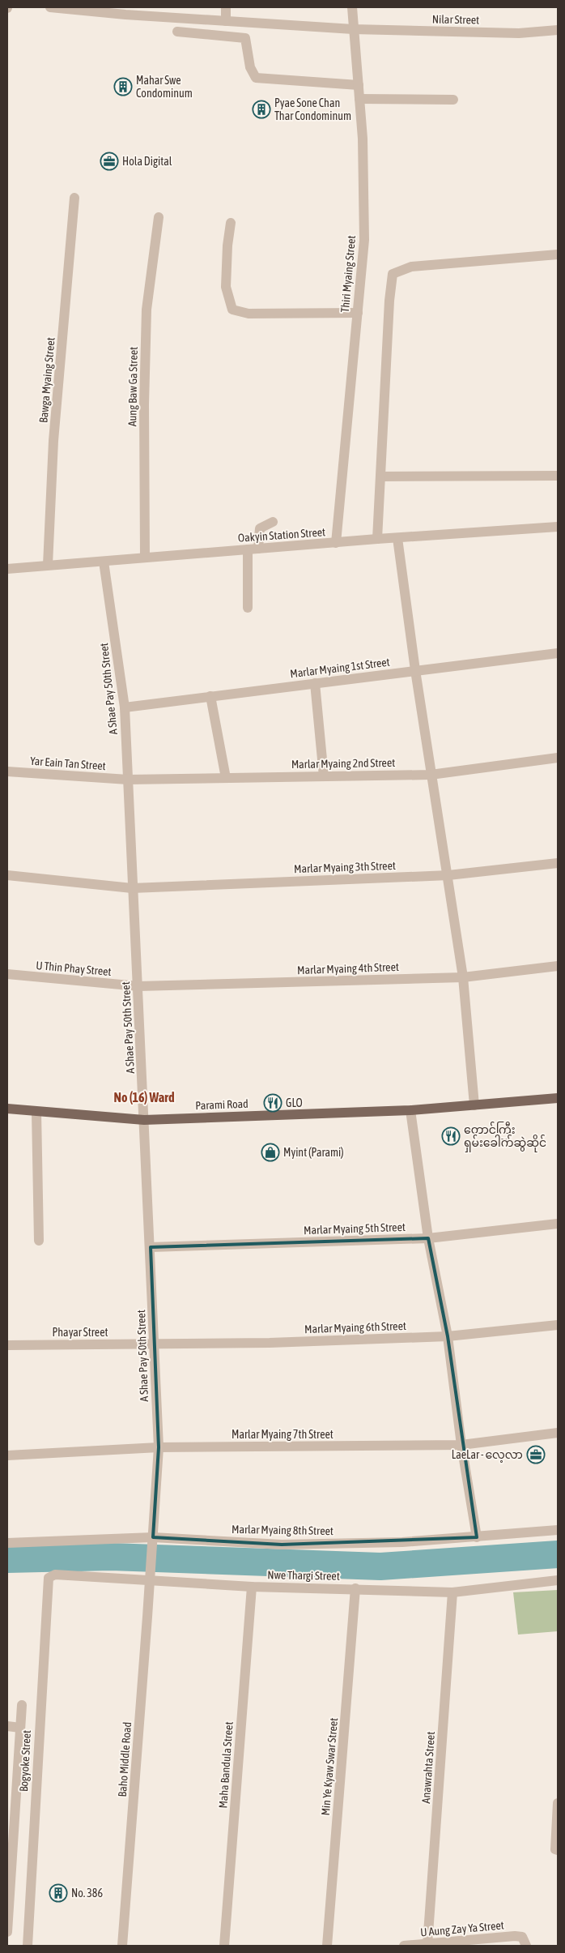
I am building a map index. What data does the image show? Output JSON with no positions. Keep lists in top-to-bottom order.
{
  "streets": {
    "main road": ["Parami Road"],
    "street": [
      "Nilar Street",
      "Thiri Myaing Street",
      "Bawga Myaing Street",
      "Aung Baw Ga Street",
      "Oakyin Station Street",
      "Marlar Myaing 1st Street",
      "A Shae Pay 50th Street",
      "Yar Eain Tan Street",
      "Marlar Myaing 2nd Street",
      "Marlar Myaing 3th Street",
      "U Thin Phay Street",
      "Marlar Myaing 4th Street",
      "Marlar Myaing 5th Street",
      "Marlar Myaing 6th Street",
      "Phayar Street",
      "Marlar Myaing 7th Street",
      "Marlar Myaing 8th Street",
      "Nwe Thargi Street",
      "Baho Middle Road",
      "Bogyoke Street",
      "Maha Bandula Street",
      "Min Ye Kyaw Swar Street",
      "Anawrahta Street",
      "U Aung Zay Ya Street"
    ]
  },
  "crossings": [
    ["Nilar Street", "Thiri Myaing Street"],
    ["Thiri Myaing Street", "Oakyin Station Street"],
    ["Bawga Myaing Street", "Oakyin Station Street"],
    ["Aung Baw Ga Street", "Oakyin Station Street"],
    ["Oakyin Station Street", "A Shae Pay 50th Street"],
    ["Marlar Myaing 1st Street", "A Shae Pay 50th Street"],
    ["A Shae Pay 50th Street", "Yar Eain Tan Street"],
    ["A Shae Pay 50th Street", "Marlar Myaing 2nd Street"],
    ["A Shae Pay 50th Street", "Marlar Myaing 3th Street"],
    ["A Shae Pay 50th Street", "U Thin Phay Street"],
    ["A Shae Pay 50th Street", "Marlar Myaing 4th Street"],
    ["A Shae Pay 50th Street", "Parami Road"],
    ["A Shae Pay 50th Street", "Marlar Myaing 5th Street"],
    ["A Shae Pay 50th Street", "Marlar Myaing 6th Street"],
    ["A Shae Pay 50th Street", "Phayar Street"],
    ["A Shae Pay 50th Street", "Marlar Myaing 7th Street"],
    ["A Shae Pay 50th Street", "Marlar Myaing 8th Street"],
    ["A Shae Pay 50th Street", "Baho Middle Road"],
    ["Yar Eain Tan Street", "Marlar Myaing 2nd Street"],
    ["U Thin Phay Street", "Marlar Myaing 4th Street"],
    ["Marlar Myaing 6th Street", "Phayar Street"],
    ["Marlar Myaing 8th Street", "Baho Middle Road"],
    ["Nwe Thargi Street", "Baho Middle Road"],
    ["Nwe Thargi Street", "Bogyoke Street"],
    ["Nwe Thargi Street", "Maha Bandula Street"],
    ["Nwe Thargi Street", "Min Ye Kyaw Swar Street"],
    ["Nwe Thargi Street", "Anawrahta Street"],
    ["Anawrahta Street", "U Aung Zay Ya Street"]
  ],
  "districts": ["No (16) Ward"],
  "places": {
    "building": ["Mahar Swe Condominum", "Pyae Sone Chan Thar Condominum", "No. 386"],
    "office": ["Hola Digital", "LaeLar - လေ့လာ"],
    "restaurant": ["GLO", "တောင်ကြီး ရှမ်းခေါက်ဆွဲဆိုင်"],
    "shop": ["Myint (Parami)"]
  }
}
